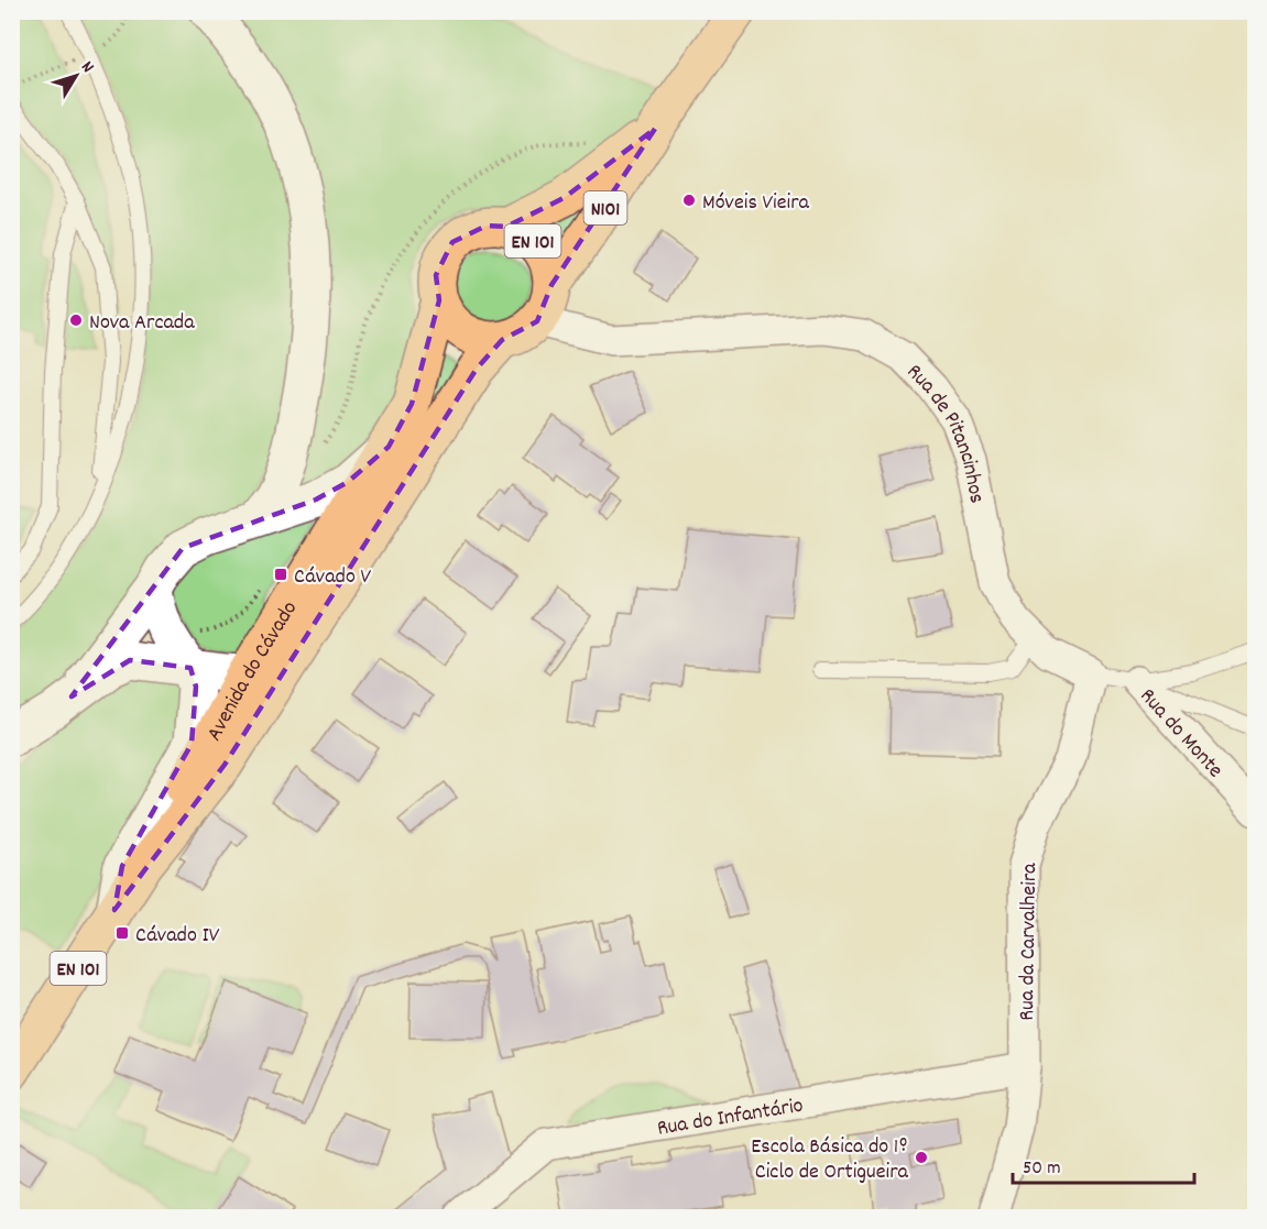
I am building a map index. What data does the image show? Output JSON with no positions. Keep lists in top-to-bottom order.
{
  "streets": {
    "main road": ["N101", "EN 101", "Avenida do Cávado"],
    "street": [
      "Rua de Pitancinhos",
      "Rua do Monte",
      "Rua da Carvalheira",
      "Rua do Infantário"
    ]
  },
  "crossings": [
    ["EN 101", "Rua de Pitancinhos"],
    ["EN 101", "Avenida do Cávado"],
    ["Rua de Pitancinhos", "Avenida do Cávado"],
    ["Rua de Pitancinhos", "Rua do Monte"],
    ["Rua de Pitancinhos", "Rua da Carvalheira"],
    ["Rua da Carvalheira", "Rua do Infantário"]
  ],
  "places": {
    "other": ["Móveis Vieira", "Nova Arcada", "Escola Básica do 1º Ciclo de Ortigueira"],
    "transit": ["Cávado V", "Cávado IV"]
  },
  "scale_bar": "50 m",
  "north": "top right"
}
